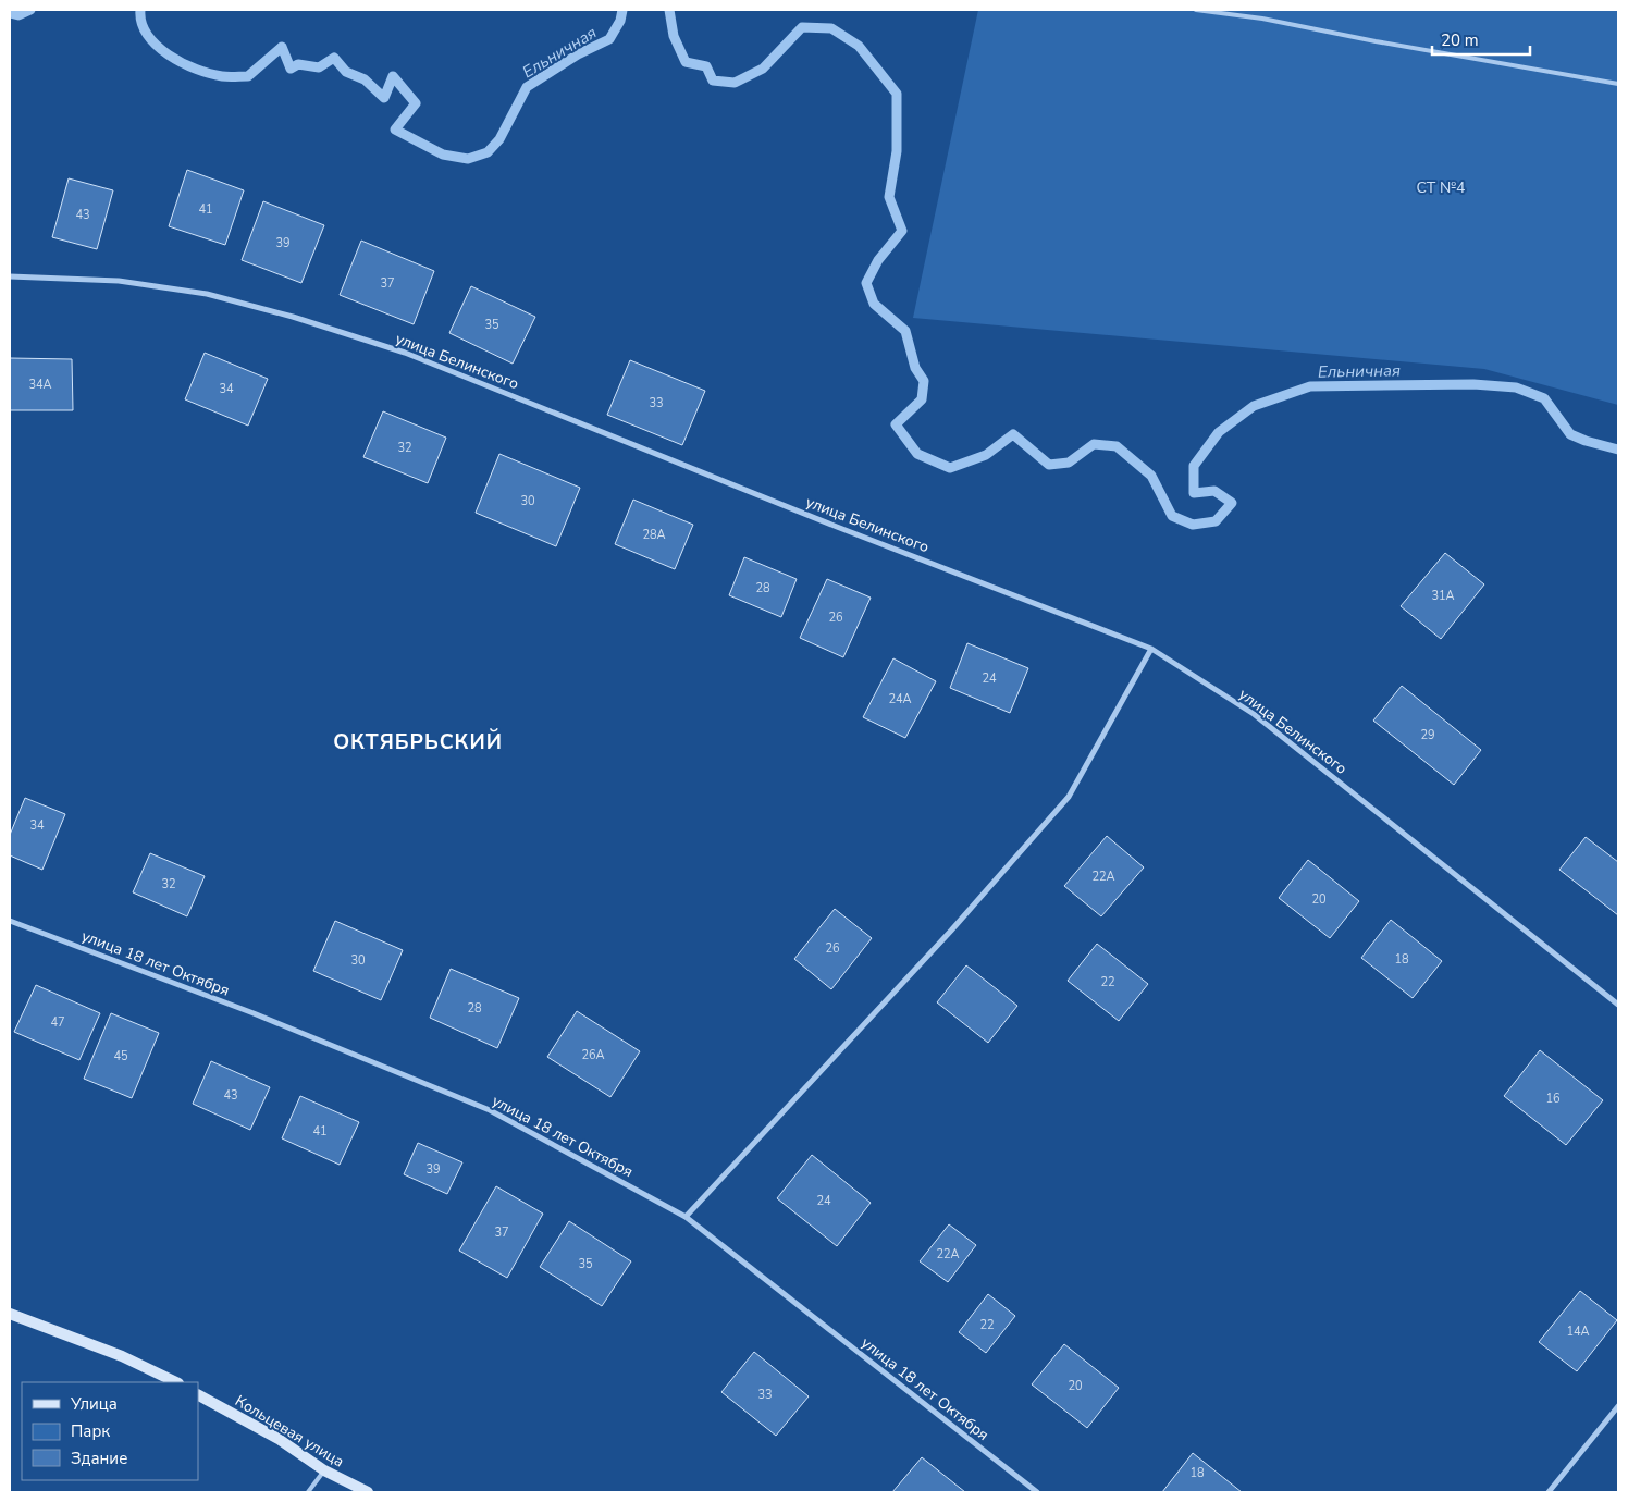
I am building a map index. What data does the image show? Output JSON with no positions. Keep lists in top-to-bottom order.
{
  "streets": {
    "street": ["улица Белинского", "улица 18 лет Октября", "Кольцевая улица"]
  },
  "districts": ["ОКТЯБРЬСКИЙ"],
  "water": ["Ельничная"],
  "parks": ["СТ №4"],
  "house_numbers": [
    "41",
    "43",
    "39",
    "37",
    "35",
    "34А",
    "34",
    "33",
    "32",
    "30",
    "28А",
    "28",
    "31А",
    "26",
    "24",
    "24А",
    "29",
    "34",
    "22А",
    "32",
    "20",
    "26",
    "18",
    "30",
    "22",
    "28",
    "47",
    "26А",
    "45",
    "43",
    "16",
    "41",
    "39",
    "24",
    "37",
    "22А",
    "35",
    "22",
    "14А",
    "20",
    "33",
    "18"
  ],
  "legend": ["Улица", "Парк", "Здание"],
  "scale_bar": "20 m"
}
